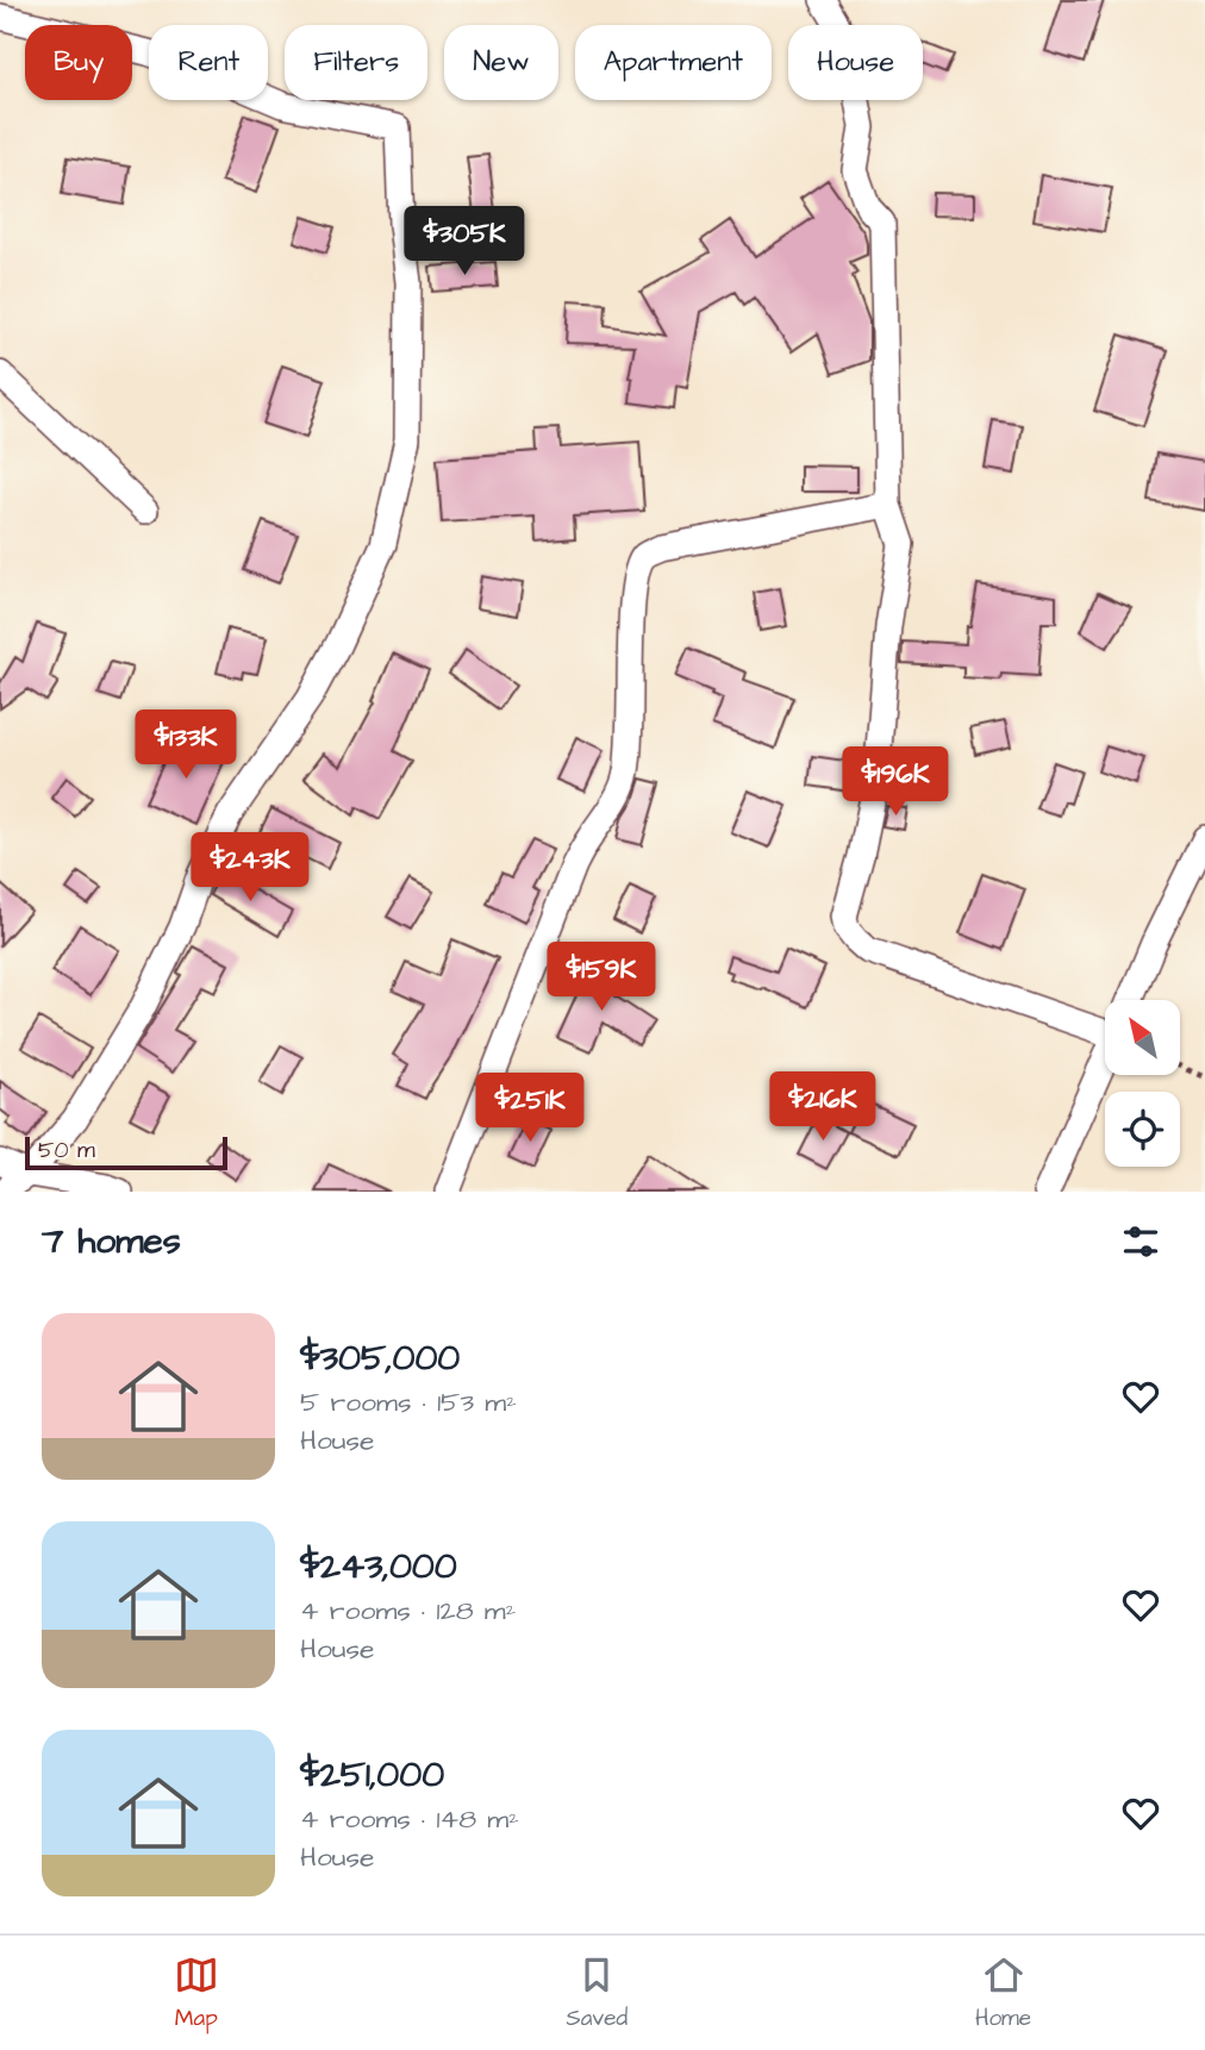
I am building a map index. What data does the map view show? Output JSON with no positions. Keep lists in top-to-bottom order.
{
  "scale_bar": "50 m",
  "north": "top left",
  "page": {
    "chip": [
      "Buy",
      "Rent",
      "Filters",
      "New",
      "Apartment",
      "House"
    ],
    "price": [
      "$305K",
      "$133K",
      "$196K",
      "$243K",
      "$159K",
      "$216K",
      "$251K"
    ],
    "scale": "50 m",
    "heading": "7 homes",
    "list": [
      {
        "name": "$305,000",
        "note": "5 rooms · 153 m² · House"
      },
      {
        "name": "$243,000",
        "note": "4 rooms · 128 m² · House"
      },
      {
        "name": "$251,000",
        "note": "4 rooms · 148 m² · House"
      }
    ],
    "tabs": ["Map", "Saved", "Home"]
  }
}
